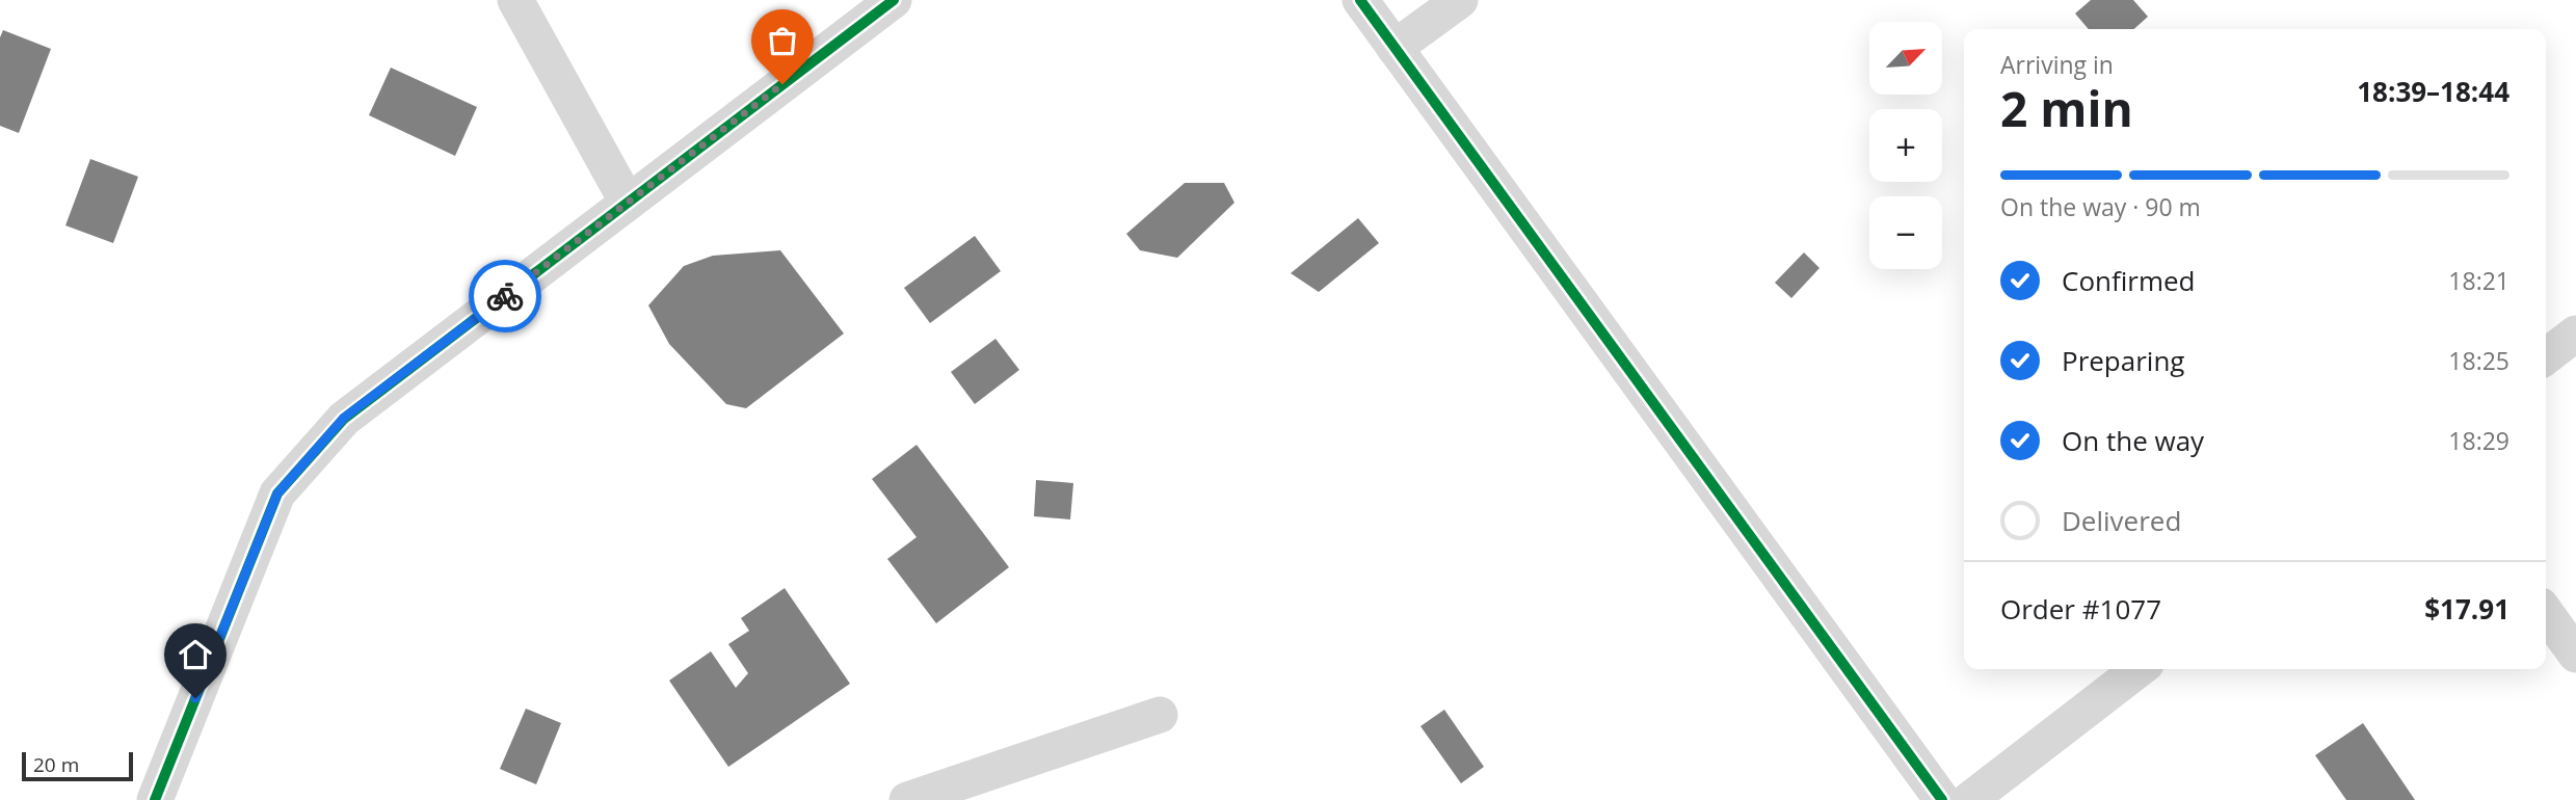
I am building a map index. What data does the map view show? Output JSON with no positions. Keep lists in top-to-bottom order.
{
  "scale_bar": "20 m",
  "north": "top right",
  "page": {
    "map_buttons": ["+", "−"],
    "heading": ["2 min", "Arriving in", "18:39–18:44"],
    "panel": ["Order #1077", "$17.91"],
    "bar": "On the way · 90 m",
    "list": [
      ["Confirmed", "18:21"],
      ["Preparing", "18:25"],
      ["On the way", "18:29"],
      "Delivered"
    ],
    "scale": "20 m"
  }
}
